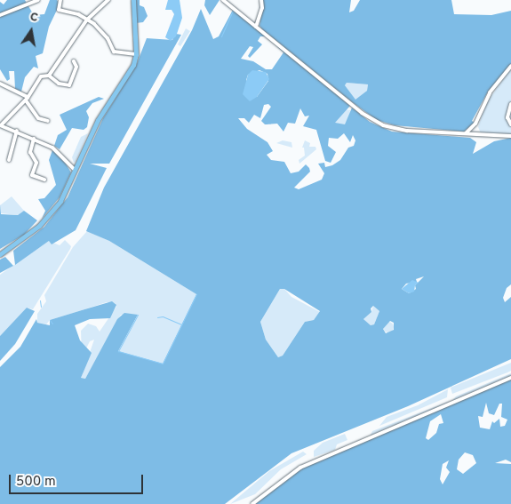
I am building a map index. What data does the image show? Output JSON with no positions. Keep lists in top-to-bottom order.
{
  "scale_bar": "500 m",
  "north": "top"
}
